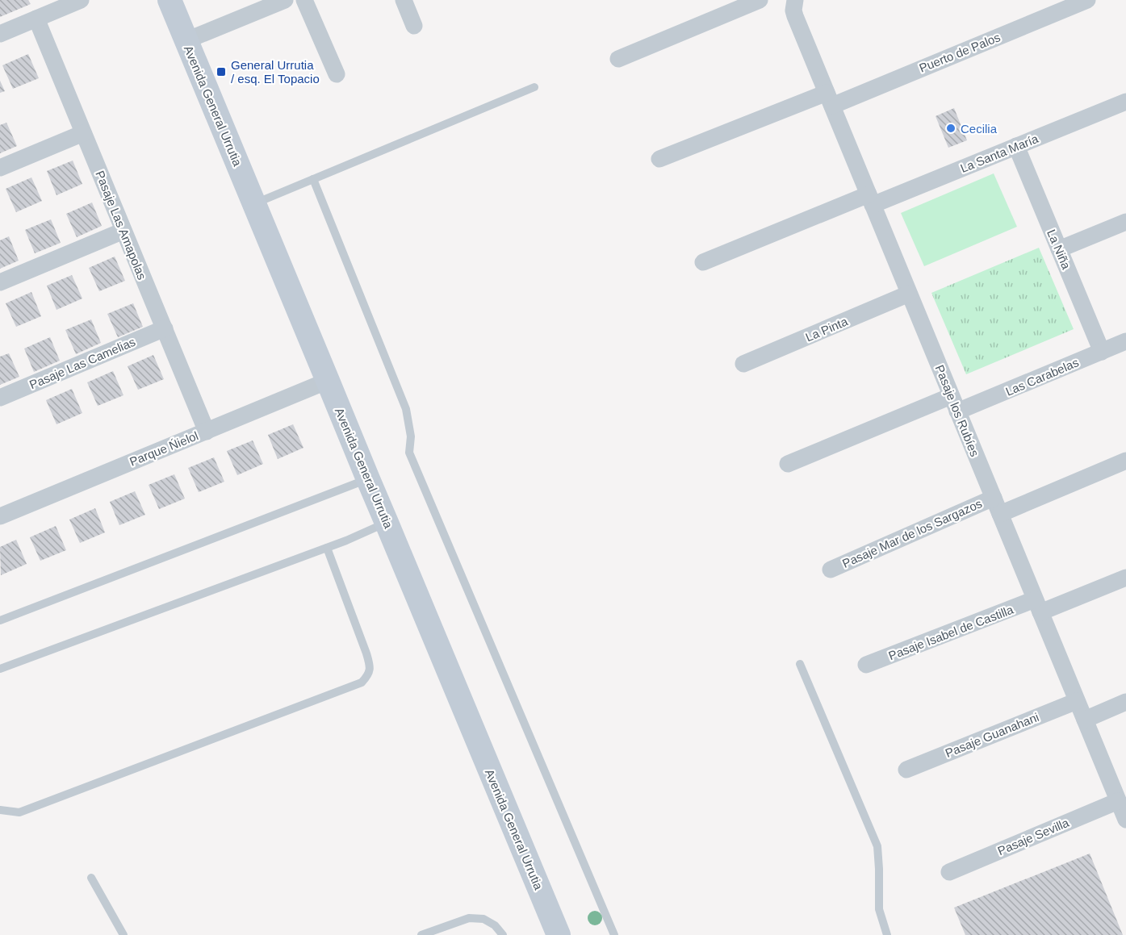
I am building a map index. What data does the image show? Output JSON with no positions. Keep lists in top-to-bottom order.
{
  "streets": {
    "main road": ["Avenida General Urrutia"],
    "street": [
      "Puerto de Palos",
      "La Santa María",
      "Pasaje Las Amapolas",
      "La Niña",
      "La Pinta",
      "Pasaje Las Camelias",
      "Las Carabelas",
      "Pasaje los Rubíes",
      "Parque Ńielol",
      "Pasaje Mar de los Sargazos",
      "Pasaje Isabel de Castilla",
      "Pasaje Guanahani",
      "Pasaje Sevilla"
    ]
  },
  "crossings": [
    ["Puerto de Palos", "Pasaje los Rubíes"],
    ["Avenida General Urrutia", "Parque Ńielol"],
    ["La Santa María", "La Niña"],
    ["La Santa María", "Pasaje los Rubíes"],
    ["Pasaje Las Amapolas", "Pasaje Las Camelias"],
    ["Pasaje Las Amapolas", "Parque Ńielol"],
    ["La Niña", "Las Carabelas"],
    ["La Pinta", "Pasaje los Rubíes"],
    ["Las Carabelas", "Pasaje los Rubíes"],
    ["Pasaje los Rubíes", "Pasaje Mar de los Sargazos"],
    ["Pasaje los Rubíes", "Pasaje Isabel de Castilla"],
    ["Pasaje los Rubíes", "Pasaje Guanahani"],
    ["Pasaje los Rubíes", "Pasaje Sevilla"]
  ],
  "places": {
    "transit": ["General Urrutia / esq. El Topacio"],
    "other": ["Cecilia"]
  }
}
